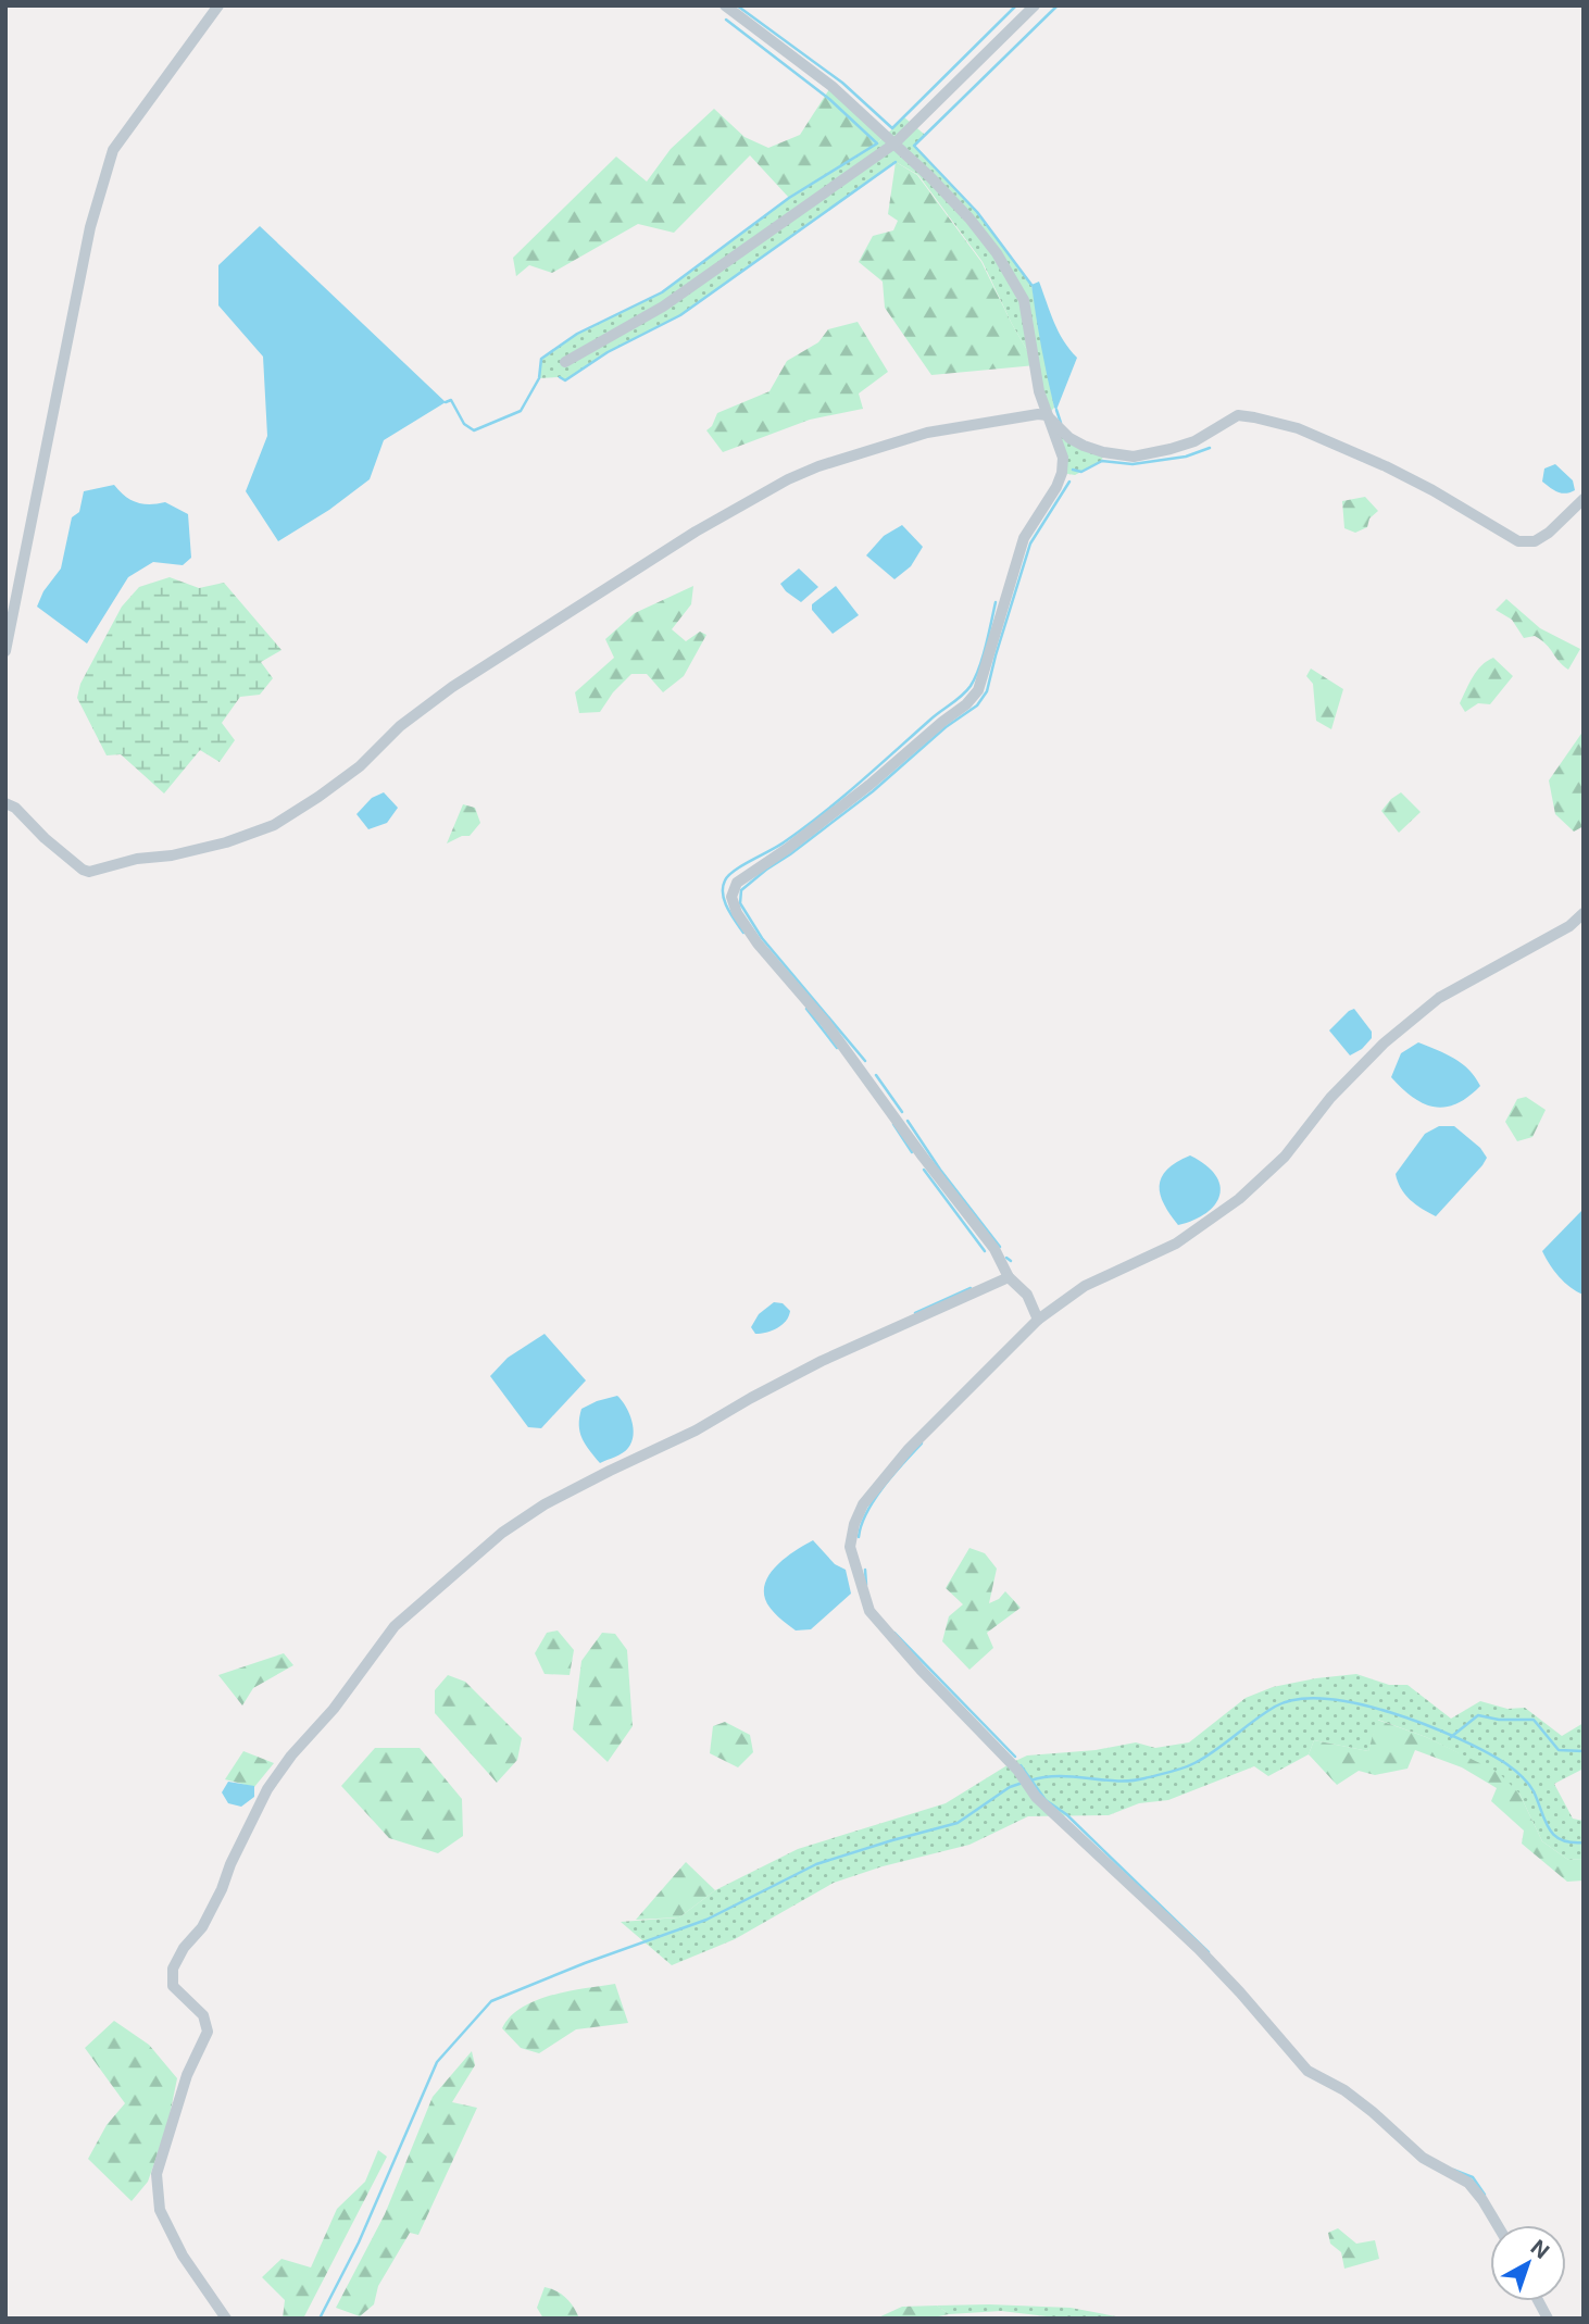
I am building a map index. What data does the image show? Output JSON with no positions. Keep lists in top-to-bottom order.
{
  "north": "top right"
}
